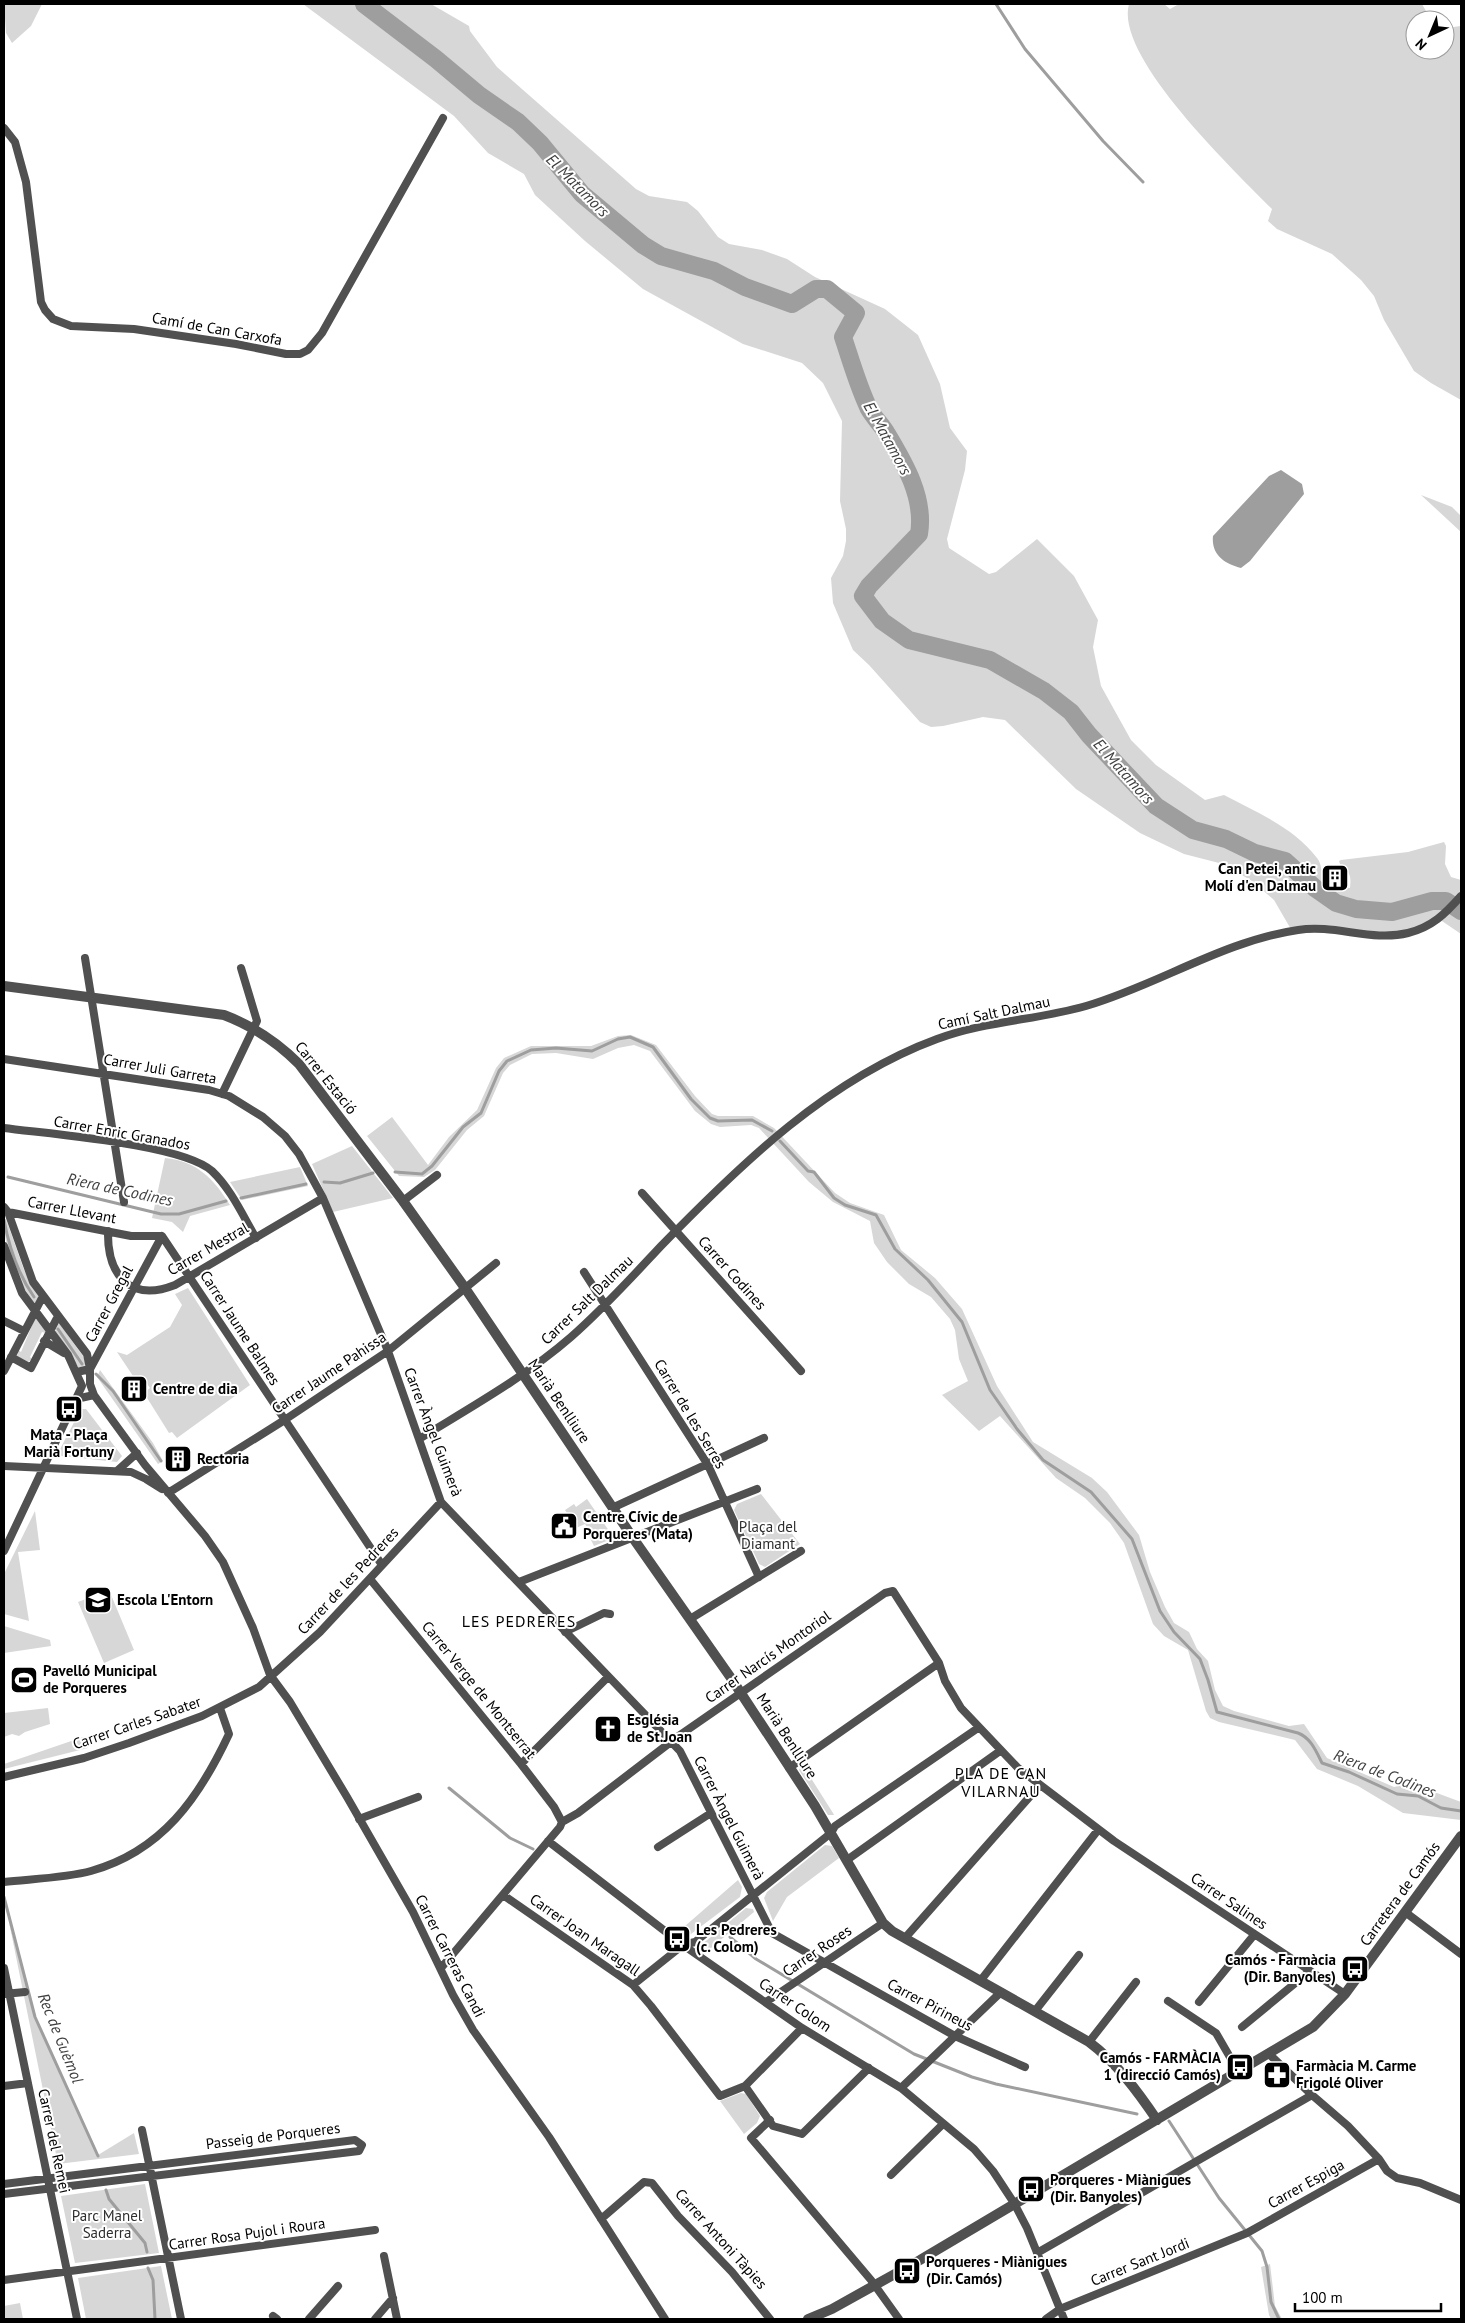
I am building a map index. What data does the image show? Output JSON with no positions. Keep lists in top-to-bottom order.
{
  "streets": {
    "street": [
      "Camí de Can Carxofa",
      "Camí Salt Dalmau",
      "Carrer Juli Garreta",
      "Carrer Estació",
      "Carrer Enric Granados",
      "Carrer Llevant",
      "Carrer Mestral",
      "Carrer Codines",
      "Carrer Salt Dalmau",
      "Carrer Gregal",
      "Carrer Jaume Balmes",
      "Carrer Jaume Pahissa",
      "Marià Benlliure",
      "Carrer de les Serres",
      "Carrer Àngel Guimerà",
      "Carrer de les Pedreres",
      "Carrer Narcís Montoriol",
      "Carrer Verge de Montserrat",
      "Carrer Carles Sabater",
      "Carretera de Camós",
      "Carrer Salines",
      "Carrer Joan Maragall",
      "Carrer Roses",
      "Carrer Carreras Candi",
      "Carrer Colom",
      "Carrer Pirineus",
      "Passeig de Porqueres",
      "Carrer del Remei",
      "Carrer Espiga",
      "Carrer Rosa Pujol i Roura",
      "Carrer Antoni Tàpies",
      "Carrer Sant Jordi"
    ]
  },
  "crossings": [
    ["Camí Salt Dalmau", "Carrer Salt Dalmau"],
    ["Carrer Juli Garreta", "Carrer Mestral"],
    ["Carrer Juli Garreta", "Carrer Àngel Guimerà"],
    ["Carrer Estació", "Carrer Jaume Pahissa"],
    ["Carrer Estació", "Marià Benlliure"],
    ["Carrer Enric Granados", "Carrer Mestral"],
    ["Carrer Llevant", "Carrer Gregal"],
    ["Carrer Llevant", "Carrer Jaume Balmes"],
    ["Carrer Mestral", "Carrer Gregal"],
    ["Carrer Mestral", "Carrer Jaume Balmes"],
    ["Carrer Mestral", "Carrer Àngel Guimerà"],
    ["Carrer Codines", "Carrer Salt Dalmau"],
    ["Carrer Salt Dalmau", "Marià Benlliure"],
    ["Carrer Salt Dalmau", "Carrer de les Serres"],
    ["Carrer Salt Dalmau", "Carrer Àngel Guimerà"],
    ["Carrer Gregal", "Carrer Jaume Balmes"],
    ["Carrer Jaume Balmes", "Carrer Jaume Pahissa"],
    ["Carrer Jaume Balmes", "Carrer de les Pedreres"],
    ["Carrer Jaume Pahissa", "Marià Benlliure"],
    ["Carrer Jaume Pahissa", "Carrer Àngel Guimerà"],
    ["Carrer Jaume Pahissa", "Carrer Carreras Candi"],
    ["Marià Benlliure", "Carrer Narcís Montoriol"],
    ["Marià Benlliure", "Carretera de Camós"],
    ["Marià Benlliure", "Carrer Roses"],
    ["Carrer Àngel Guimerà", "Carrer de les Pedreres"],
    ["Carrer Àngel Guimerà", "Carrer Narcís Montoriol"],
    ["Carrer Àngel Guimerà", "Carrer Roses"],
    ["Carrer Àngel Guimerà", "Carrer Pirineus"],
    ["Carrer de les Pedreres", "Carrer Verge de Montserrat"],
    ["Carrer de les Pedreres", "Carrer Carles Sabater"],
    ["Carrer de les Pedreres", "Carrer Carreras Candi"],
    ["Carrer Narcís Montoriol", "Carrer Verge de Montserrat"],
    ["Carrer Narcís Montoriol", "Carrer Salines"],
    ["Carrer Narcís Montoriol", "Carrer Joan Maragall"],
    ["Carrer Narcís Montoriol", "Carrer Carreras Candi"],
    ["Carrer Narcís Montoriol", "Carrer Colom"],
    ["Carrer Carles Sabater", "Carrer Carreras Candi"],
    ["Carretera de Camós", "Carrer Salines"],
    ["Carretera de Camós", "Carrer Colom"],
    ["Carrer Roses", "Carrer Colom"],
    ["Carrer Roses", "Carrer Pirineus"],
    ["Carrer Carreras Candi", "Carrer Antoni Tàpies"],
    ["Carrer Colom", "Carrer Sant Jordi"],
    ["Passeig de Porqueres", "Carrer del Remei"],
    ["Carrer del Remei", "Carrer Rosa Pujol i Roura"],
    ["Carrer Espiga", "Carrer Sant Jordi"]
  ],
  "districts": ["LES PEDRERES", "PLA DE CAN VILARNAU"],
  "water": ["El Matamors", "Riera de Codines", "Rec de Guèmol"],
  "parks": ["Plaça del Diamant", "Parc Manel Saderra"],
  "places": {
    "building": ["Can Petei, antic Molí d'en Dalmau", "Centre de dia", "Rectoria"],
    "bus stop": [
      "Mata - Plaça Marià Fortuny",
      "Les Pedreres (c. Colom)",
      "Camós - Farmàcia (Dir. Banyoles)",
      "Camós - FARMÀCIA 1 (direcció Camós)",
      "Porqueres - Miànigues (Dir. Banyoles)",
      "Porqueres - Miànigues (Dir. Camós)"
    ],
    "public building": ["Centre Cívic de Porqueres (Mata)"],
    "school or university": ["Escola L'Entorn"],
    "sports": ["Pavelló Municipal de Porqueres"],
    "church": ["Església de St.Joan"],
    "pharmacy": ["Farmàcia M. Carme Frigolé Oliver"]
  },
  "scale_bar": "100 m",
  "north": "bottom left"
}
